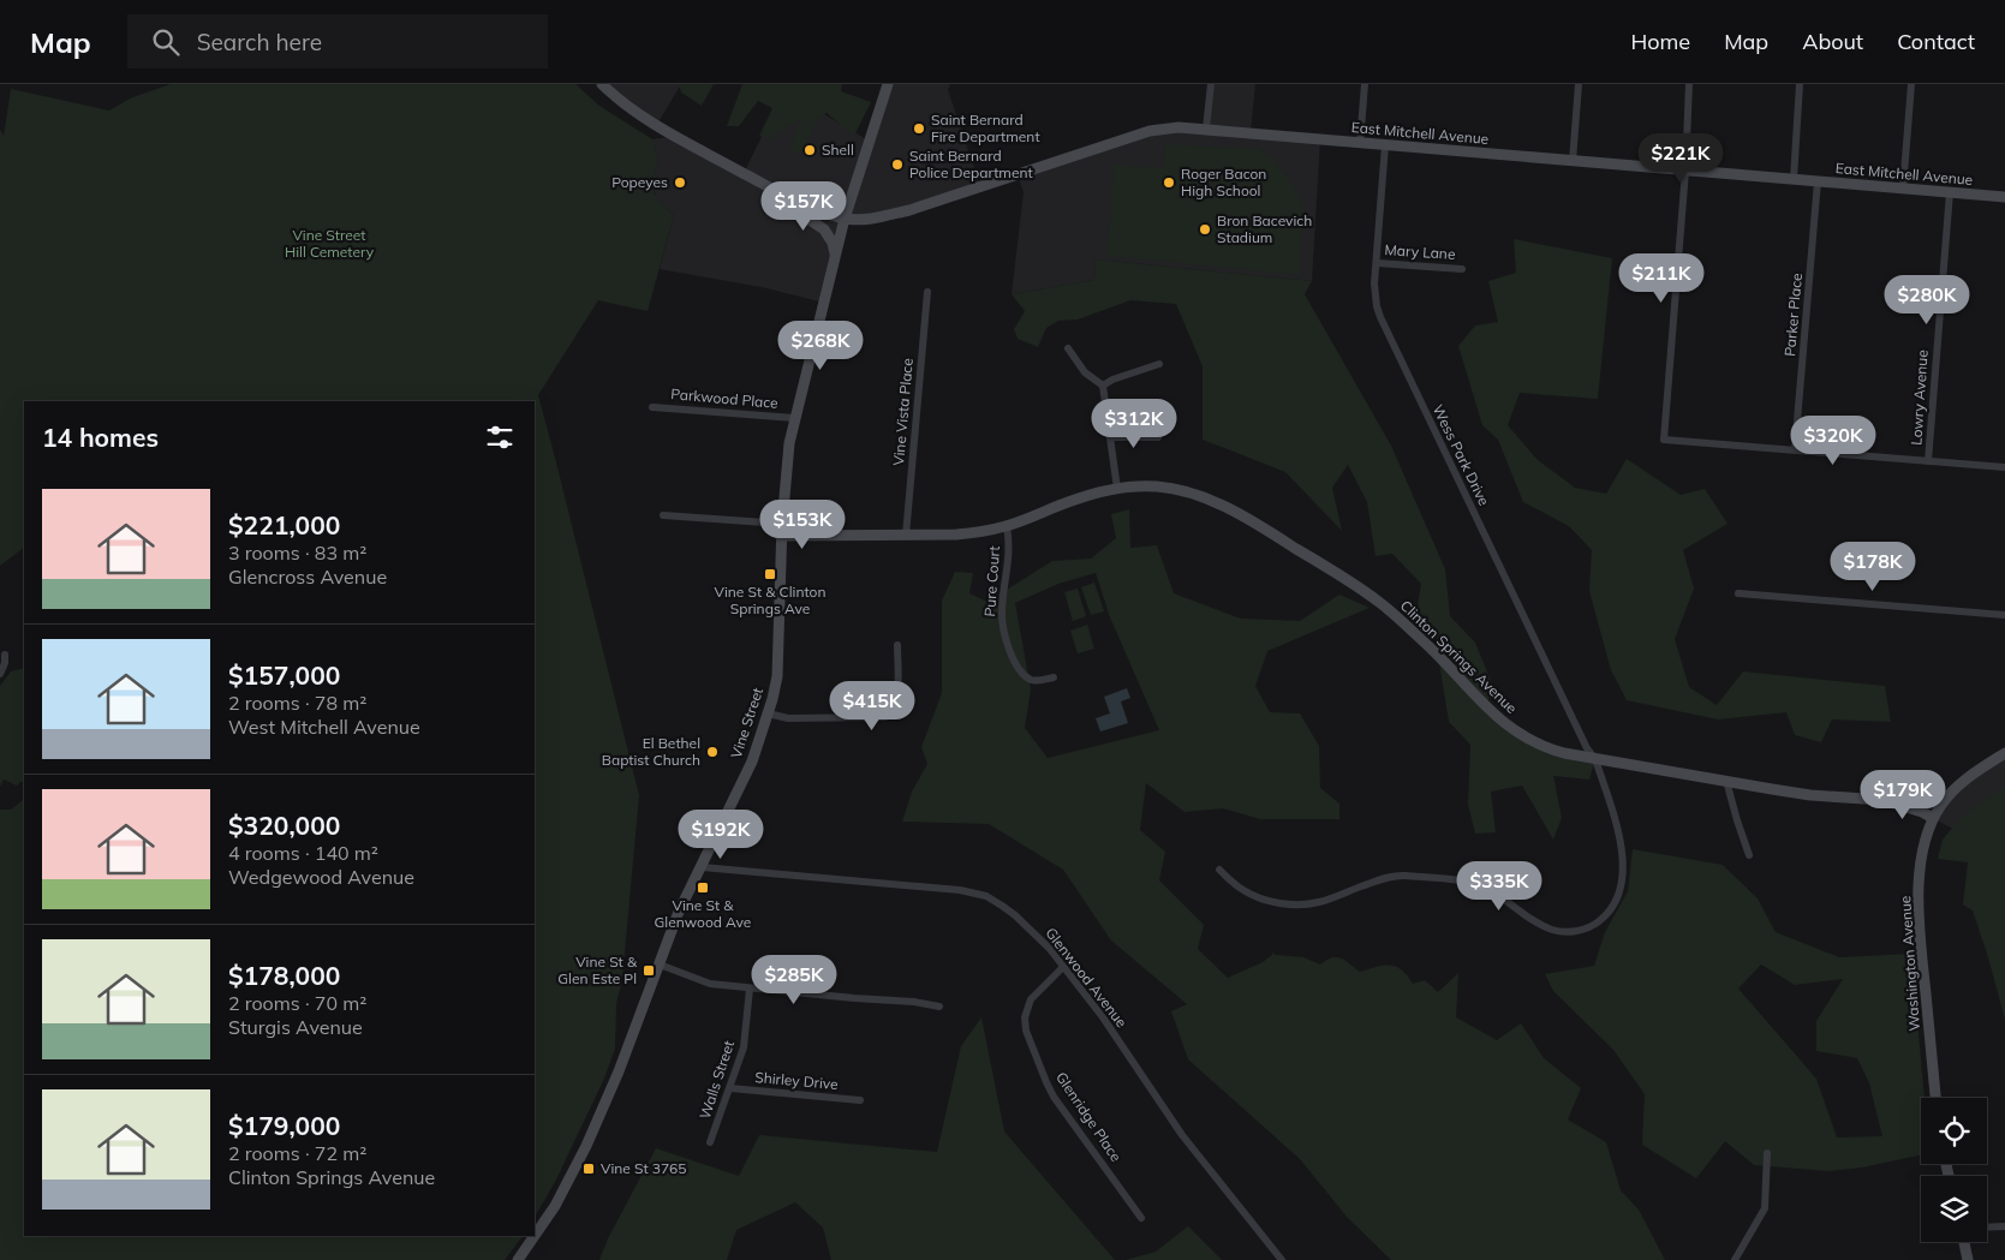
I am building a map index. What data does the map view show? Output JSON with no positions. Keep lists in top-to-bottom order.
{
  "streets": {
    "street": [
      "East Mitchell Avenue",
      "Mary Lane",
      "Parker Place",
      "Lowry Avenue",
      "Parkwood Place",
      "Vine Vista Place",
      "Wess Park Drive",
      "Pure Court",
      "Clinton Springs Avenue",
      "Vine Street",
      "Washington Avenue",
      "Glenwood Avenue",
      "Walls Street",
      "Shirley Drive",
      "Glenridge Place"
    ]
  },
  "crossings": [
    ["East Mitchell Avenue", "Parker Place"],
    ["East Mitchell Avenue", "Lowry Avenue"],
    ["East Mitchell Avenue", "Wess Park Drive"],
    ["East Mitchell Avenue", "Vine Street"],
    ["Mary Lane", "Wess Park Drive"],
    ["Parkwood Place", "Vine Street"],
    ["Vine Vista Place", "Clinton Springs Avenue"],
    ["Wess Park Drive", "Clinton Springs Avenue"],
    ["Pure Court", "Clinton Springs Avenue"],
    ["Clinton Springs Avenue", "Vine Street"],
    ["Clinton Springs Avenue", "Washington Avenue"],
    ["Vine Street", "Glenwood Avenue"],
    ["Glenwood Avenue", "Glenridge Place"],
    ["Walls Street", "Shirley Drive"]
  ],
  "parks": ["Vine Street Hill Cemetery"],
  "places": {
    "other": [
      "Saint Bernard Fire Department",
      "Shell",
      "Saint Bernard Police Department",
      "Popeyes",
      "Roger Bacon High School",
      "Bron Bacevich Stadium",
      "El Bethel Baptist Church"
    ],
    "transit": [
      "Vine St & Clinton Springs Ave",
      "Vine St & Glenwood Ave",
      "Vine St & Glen Este Pl",
      "Vine St 3765"
    ]
  },
  "page": {
    "header": "Map",
    "search": "Search here",
    "nav": [
      "Home",
      "Map",
      "About",
      "Contact"
    ],
    "price": [
      "$221K",
      "$157K",
      "$211K",
      "$280K",
      "$268K",
      "$312K",
      "$320K",
      "$153K",
      "$178K",
      "$415K",
      "$179K",
      "$192K",
      "$335K",
      "$285K"
    ],
    "heading": "14 homes",
    "list": [
      {
        "name": "$221,000",
        "note": "3 rooms · 83 m² · Glencross Avenue"
      },
      {
        "name": "$157,000",
        "note": "2 rooms · 78 m² · West Mitchell Avenue"
      },
      {
        "name": "$320,000",
        "note": "4 rooms · 140 m² · Wedgewood Avenue"
      },
      {
        "name": "$178,000",
        "note": "2 rooms · 70 m² · Sturgis Avenue"
      },
      {
        "name": "$179,000",
        "note": "2 rooms · 72 m² · Clinton Springs Avenue"
      }
    ]
  }
}
